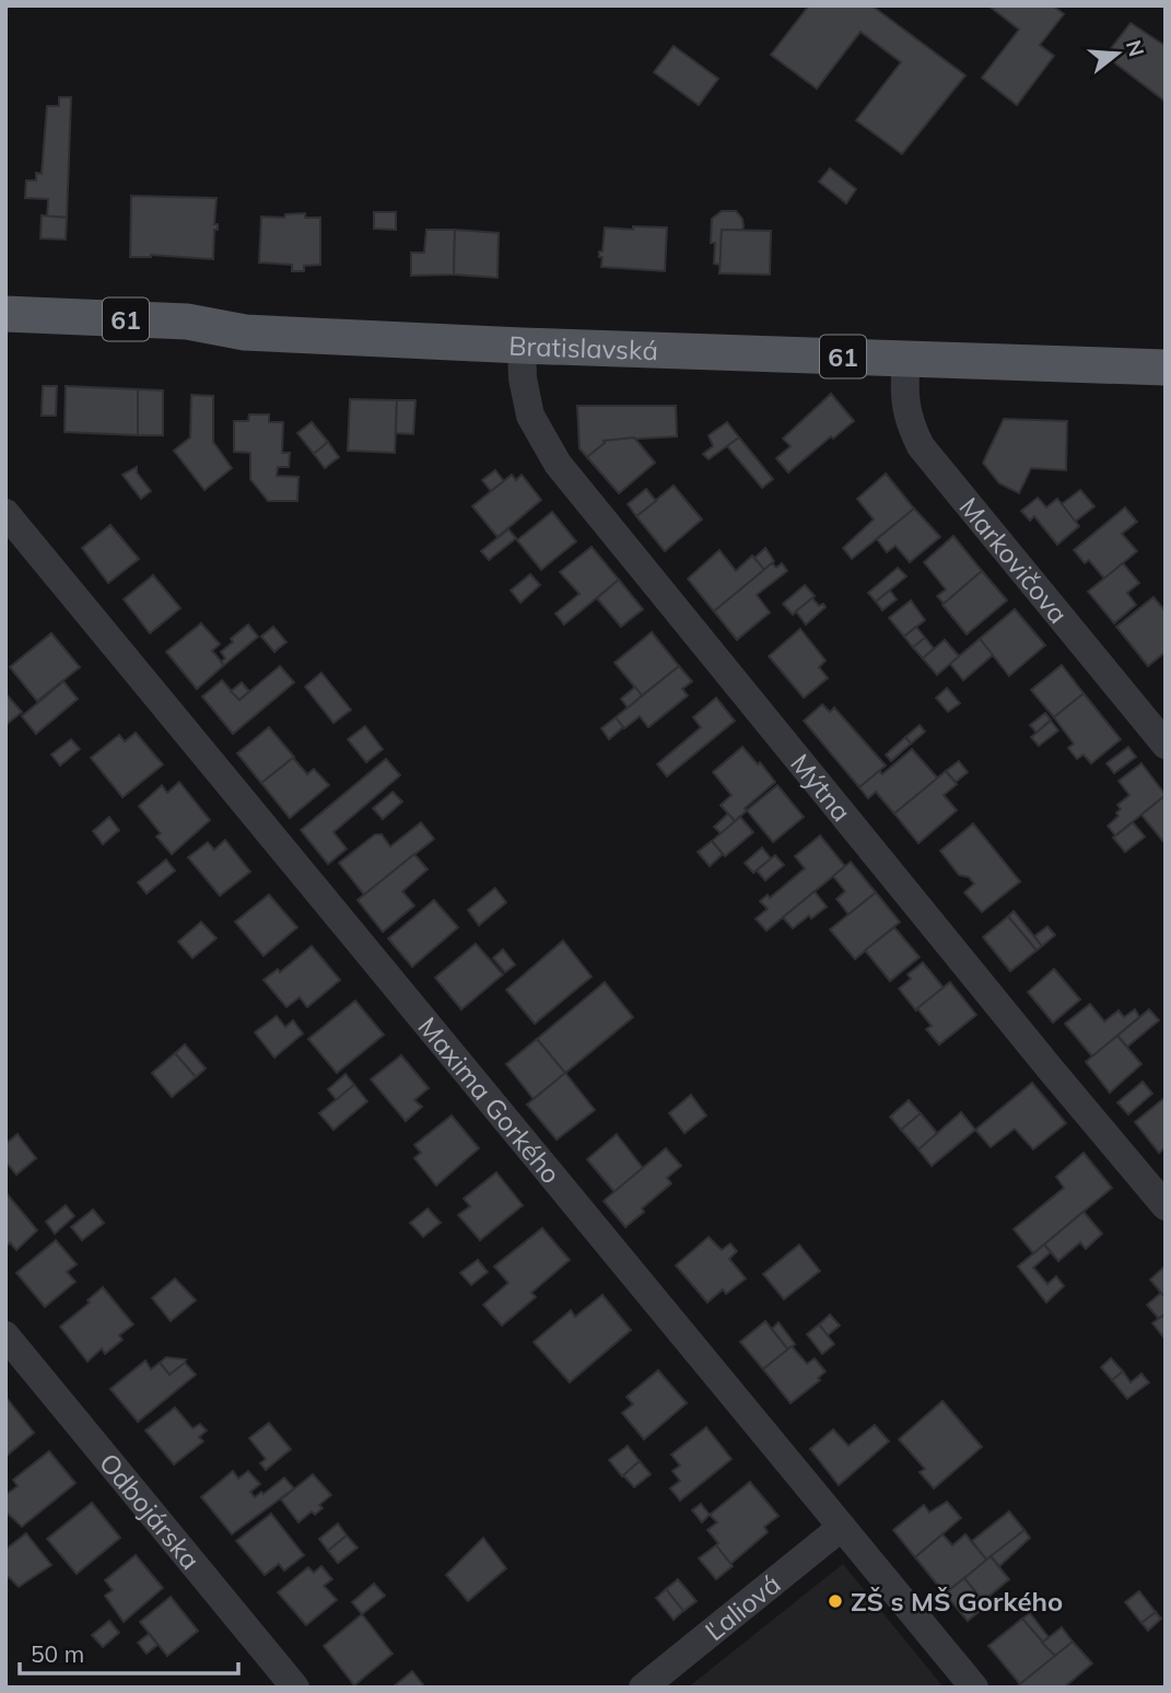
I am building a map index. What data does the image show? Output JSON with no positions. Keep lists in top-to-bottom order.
{
  "streets": {
    "main road": ["61", "Bratislavská"],
    "street": [
      "Markovičova",
      "Mýtna",
      "Maxima Gorkého",
      "Odbojárska",
      "Ľaliová"
    ]
  },
  "crossings": [
    ["Bratislavská", "Markovičova"],
    ["Bratislavská", "Mýtna"],
    ["Maxima Gorkého", "Ľaliová"]
  ],
  "places": ["ZŠ s MŠ Gorkého"],
  "scale_bar": "50 m",
  "north": "right"
}
